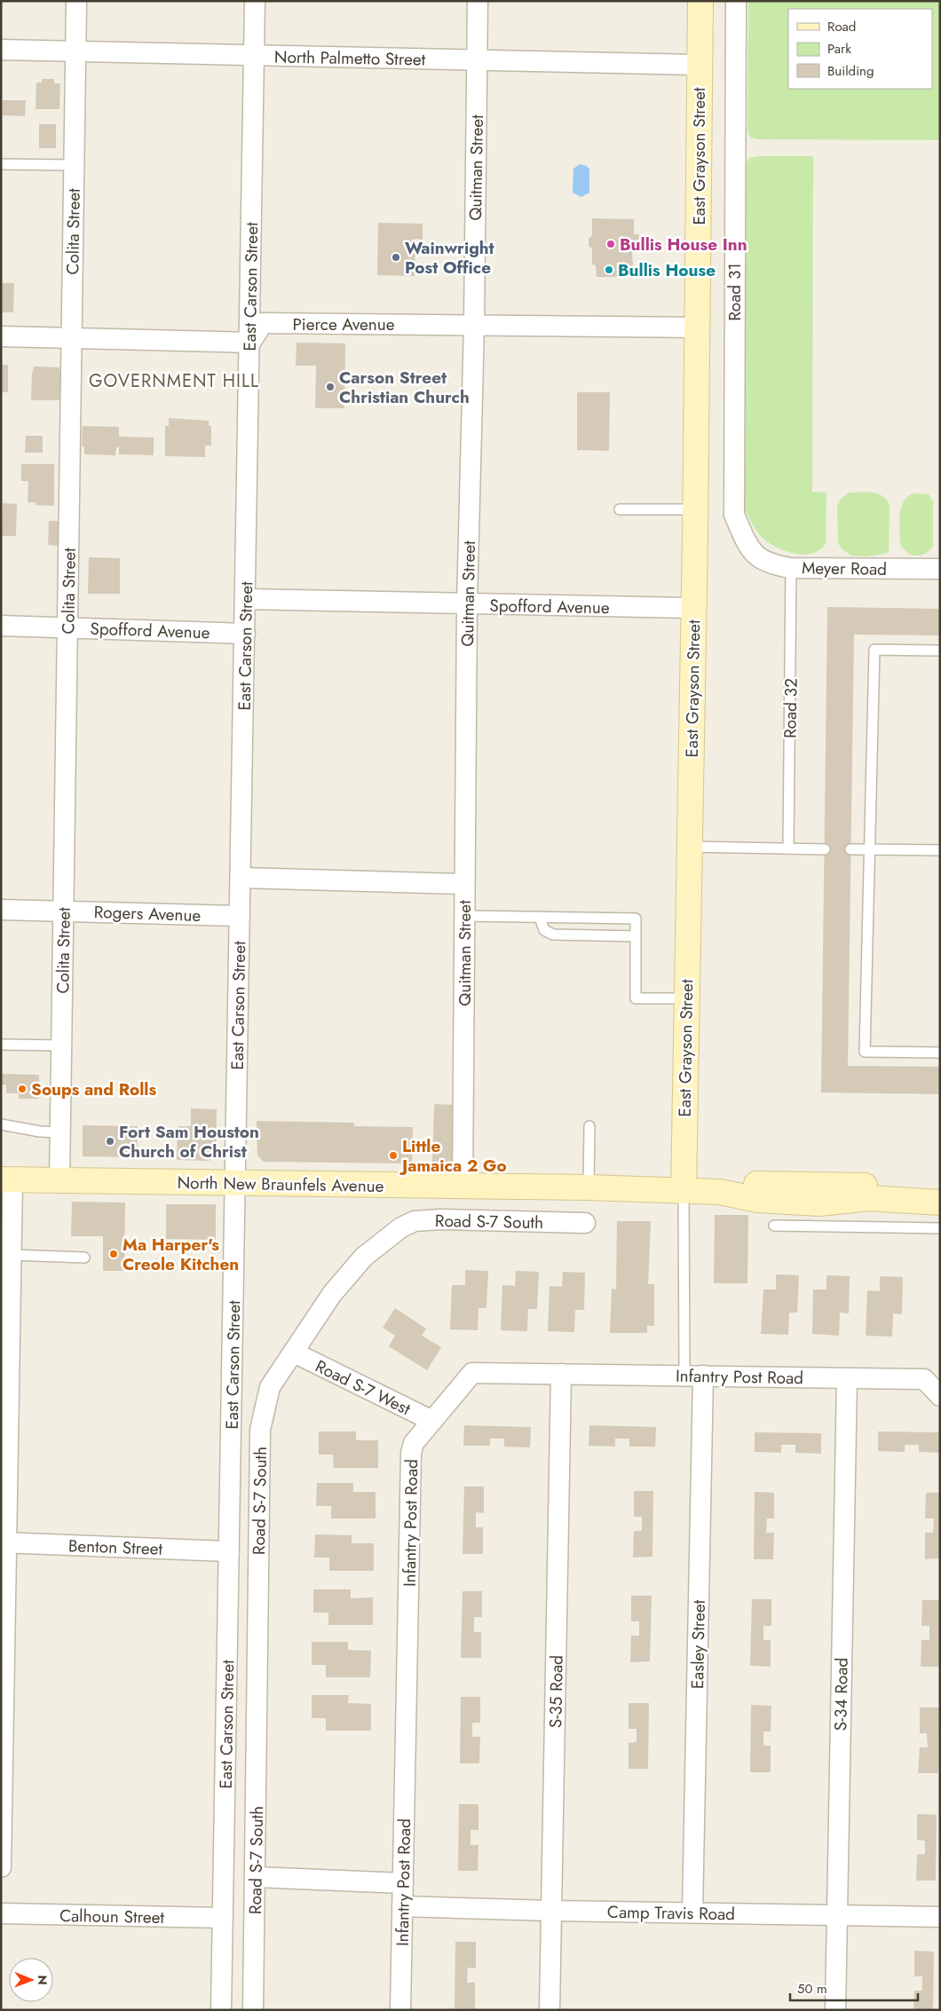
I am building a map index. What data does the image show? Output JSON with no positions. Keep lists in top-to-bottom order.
{
  "streets": {
    "street": [
      "North Palmetto Street",
      "East Grayson Street",
      "Quitman Street",
      "Colita Street",
      "East Carson Street",
      "Road 31",
      "Pierce Avenue",
      "Meyer Road",
      "Spofford Avenue",
      "Rogers Avenue",
      "North New Braunfels Avenue",
      "Road S-7 South",
      "Infantry Post Road",
      "Road S-7 West",
      "Benton Street",
      "Easley Street",
      "S-35 Road",
      "S-34 Road",
      "Camp Travis Road",
      "Calhoun Street"
    ],
    "lane": ["Road 32"]
  },
  "crossings": [
    ["North Palmetto Street", "East Grayson Street"],
    ["North Palmetto Street", "Quitman Street"],
    ["North Palmetto Street", "Colita Street"],
    ["North Palmetto Street", "East Carson Street"],
    ["East Grayson Street", "Pierce Avenue"],
    ["East Grayson Street", "Spofford Avenue"],
    ["East Grayson Street", "North New Braunfels Avenue"],
    ["East Grayson Street", "Infantry Post Road"],
    ["East Grayson Street", "Easley Street"],
    ["Quitman Street", "Pierce Avenue"],
    ["Quitman Street", "Spofford Avenue"],
    ["Quitman Street", "North New Braunfels Avenue"],
    ["Colita Street", "Spofford Avenue"],
    ["Colita Street", "Rogers Avenue"],
    ["Colita Street", "North New Braunfels Avenue"],
    ["East Carson Street", "Pierce Avenue"],
    ["East Carson Street", "Spofford Avenue"],
    ["East Carson Street", "Rogers Avenue"],
    ["East Carson Street", "North New Braunfels Avenue"],
    ["East Carson Street", "Benton Street"],
    ["East Carson Street", "Calhoun Street"],
    ["Road 31", "Meyer Road"],
    ["Meyer Road", "Road 32"],
    ["Road S-7 South", "Road S-7 West"],
    ["Infantry Post Road", "Road S-7 West"],
    ["Infantry Post Road", "Easley Street"],
    ["Infantry Post Road", "S-35 Road"],
    ["Infantry Post Road", "S-34 Road"],
    ["Infantry Post Road", "Camp Travis Road"],
    ["Easley Street", "Camp Travis Road"],
    ["S-35 Road", "Camp Travis Road"],
    ["S-34 Road", "Camp Travis Road"]
  ],
  "districts": ["GOVERNMENT HILL"],
  "places": [
    "Bullis House Inn",
    "Wainwright Post Office",
    "Bullis House",
    "Carson Street Christian Church",
    "Soups and Rolls",
    "Fort Sam Houston Church of Christ",
    "Little Jamaica 2 Go",
    "Ma Harper's Creole Kitchen"
  ],
  "legend": ["Road", "Park", "Building"],
  "scale_bar": "50 m",
  "north": "right"
}
